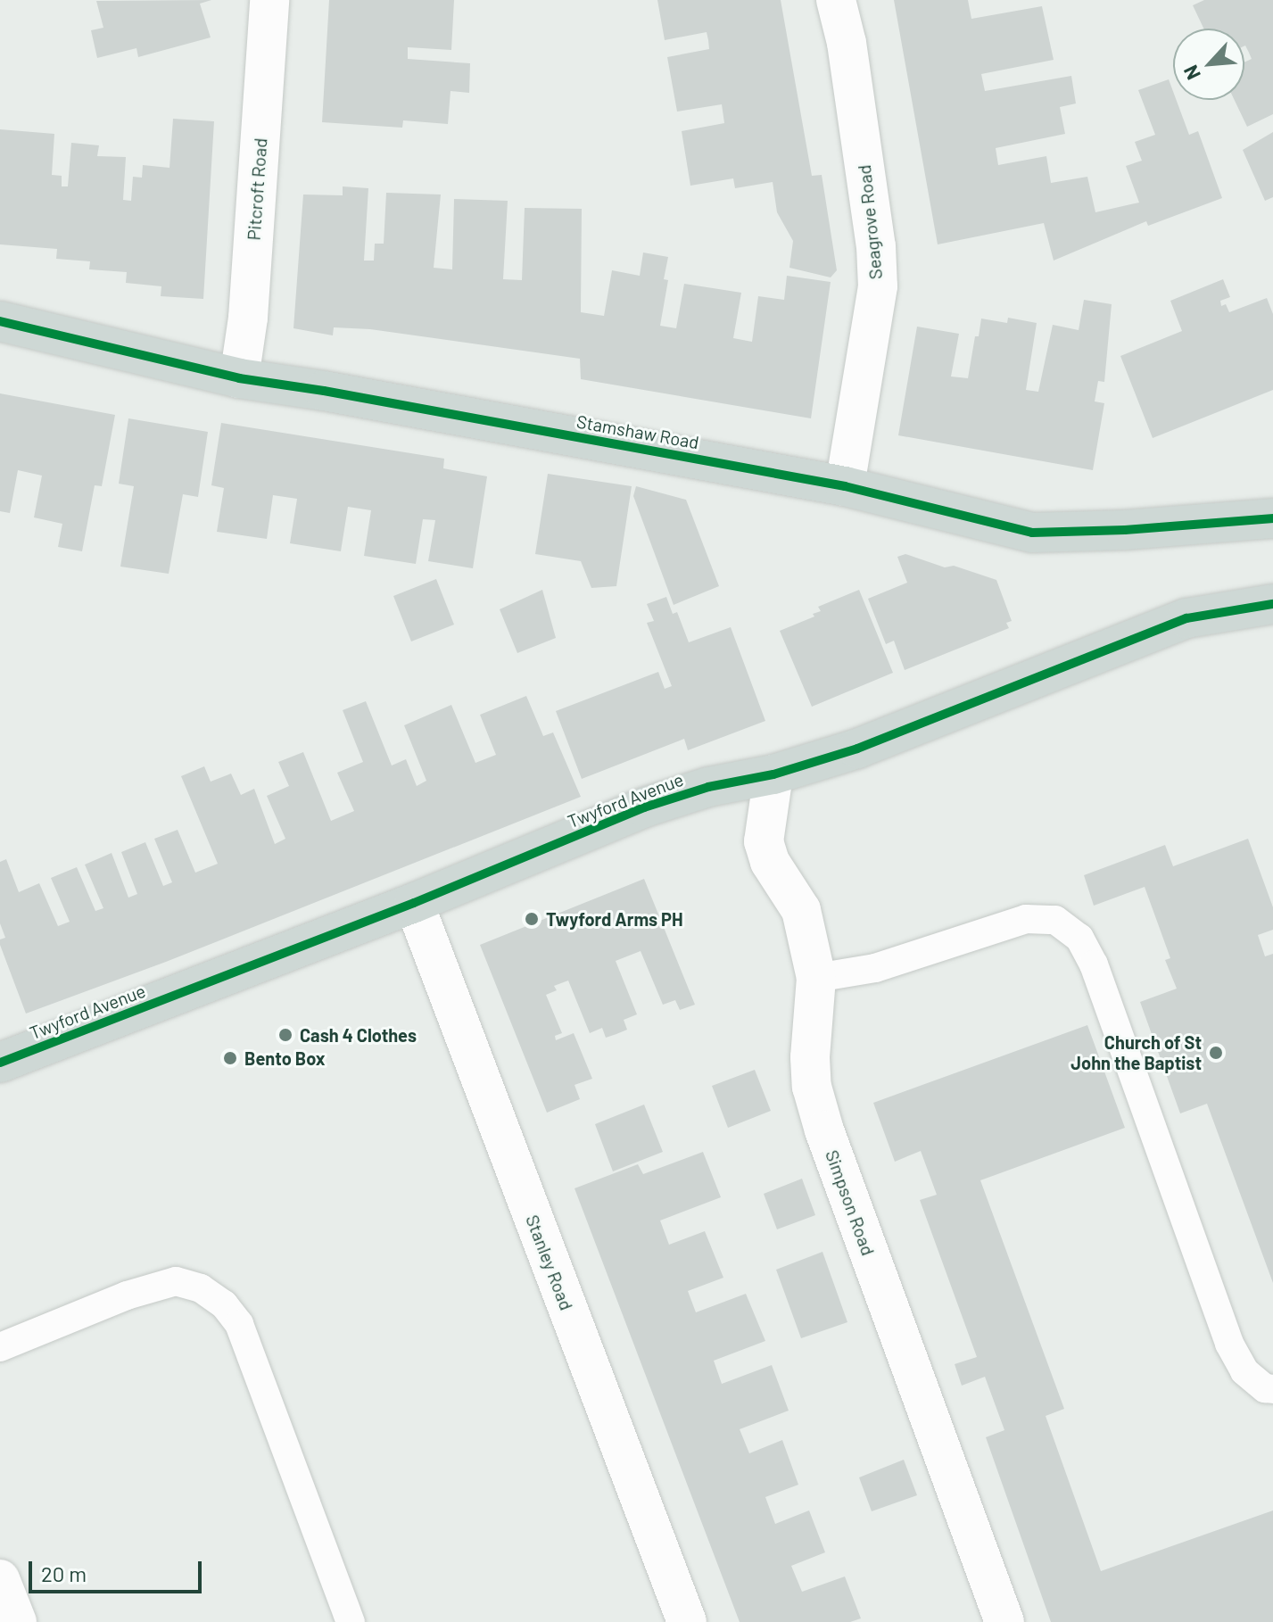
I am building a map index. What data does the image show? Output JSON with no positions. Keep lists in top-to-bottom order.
{
  "streets": {
    "main road": ["Stamshaw Road", "Twyford Avenue"],
    "street": [
      "Pitcroft Road",
      "Seagrove Road",
      "Simpson Road",
      "Stanley Road"
    ]
  },
  "crossings": [
    ["Pitcroft Road", "Stamshaw Road"],
    ["Seagrove Road", "Stamshaw Road"],
    ["Twyford Avenue", "Simpson Road"],
    ["Twyford Avenue", "Stanley Road"]
  ],
  "places": [
    "Twyford Arms PH",
    "Cash 4 Clothes",
    "Church of St John the Baptist",
    "Bento Box"
  ],
  "scale_bar": "20 m",
  "north": "bottom left"
}
